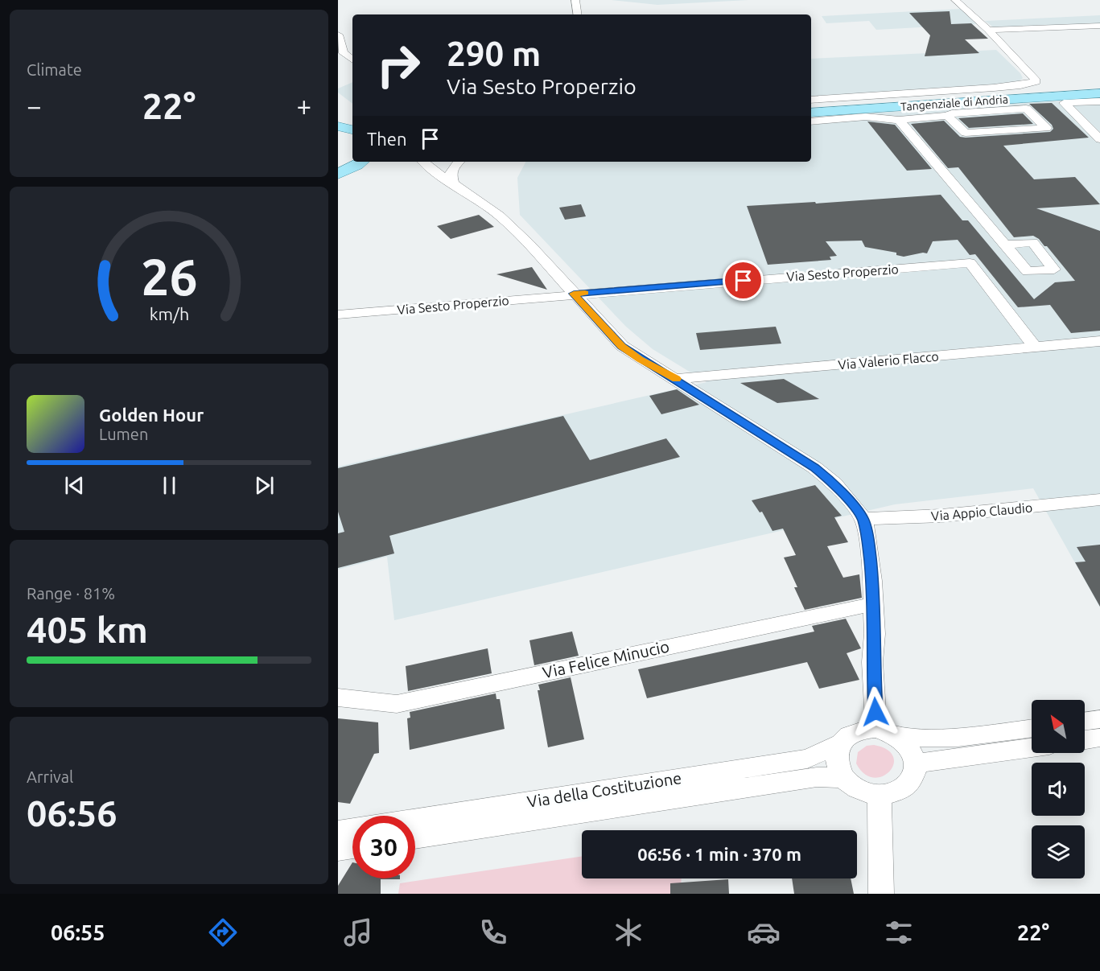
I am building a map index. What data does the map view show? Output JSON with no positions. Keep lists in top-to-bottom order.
{
  "streets": {
    "main road": ["Tangenziale di Andria"],
    "street": [
      "Via Sesto Properzio",
      "Via Valerio Flacco",
      "Via Appio Claudio",
      "Via Felice Minucio",
      "Via della Costituzione"
    ]
  },
  "crossings": [
    ["Via Sesto Properzio", "Via Valerio Flacco"]
  ],
  "north": "top left",
  "page": {
    "tile": [
      "Climate",
      ["Range · 81%", "405 km"],
      ["Arrival", "06:56"]
    ],
    "turn": ["290 m", "Via Sesto Properzio"],
    "heat": ["−", "22°", "+"],
    "then": "Then",
    "song": ["Golden Hour", "Lumen"],
    "limit": "30",
    "trip": "06:56 · 1 min · 370 m",
    "tabs": ["06:55", "22°"],
    "gauge": ["26", "km/h"]
  }
}
